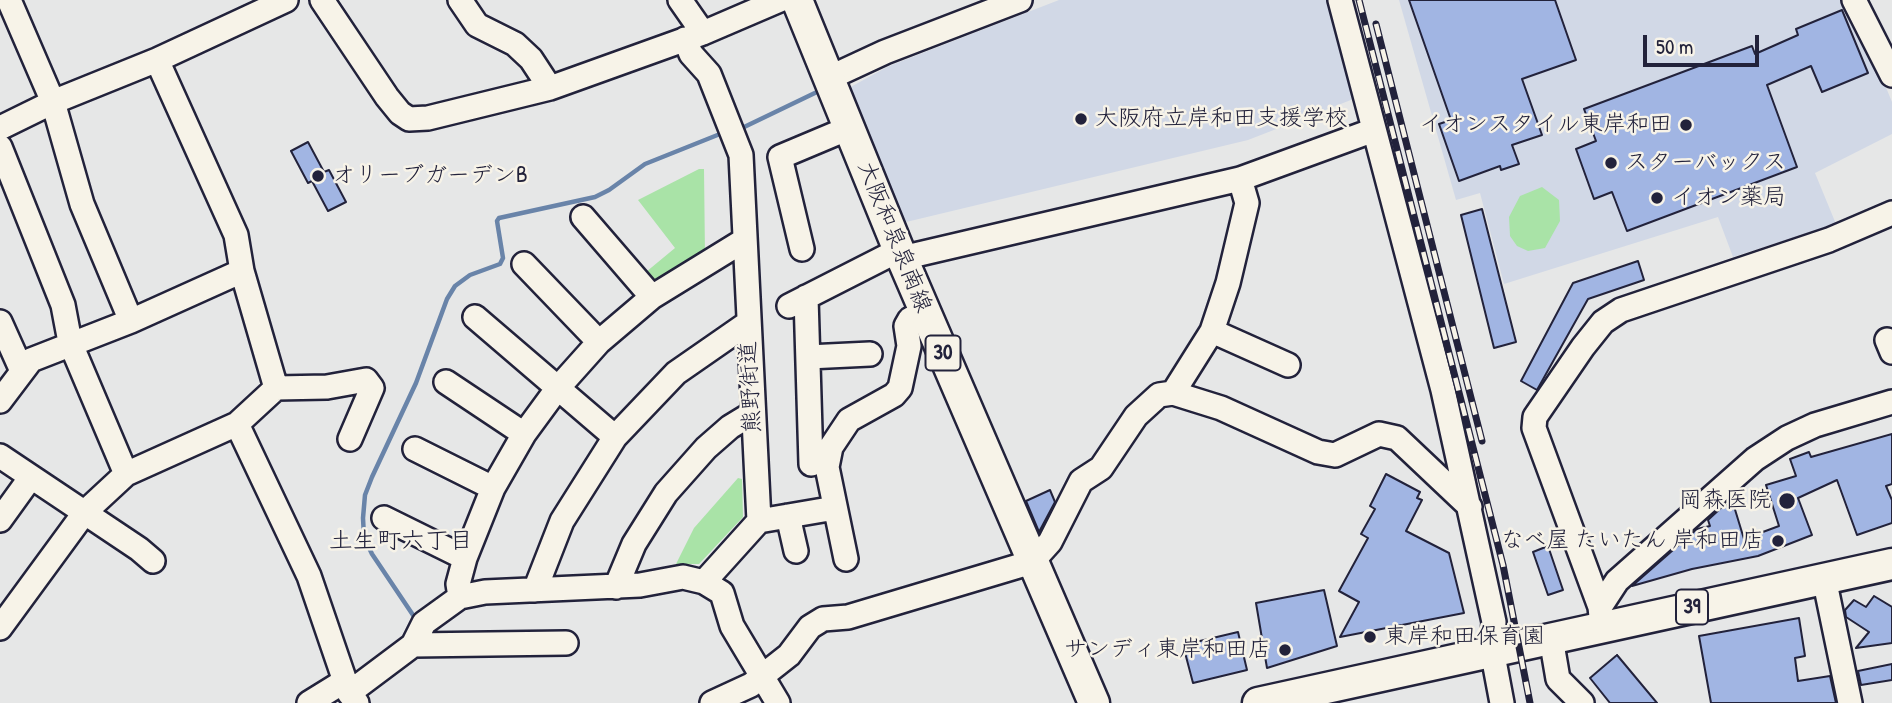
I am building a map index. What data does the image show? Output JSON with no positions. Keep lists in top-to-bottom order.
{
  "streets": {
    "main road": ["大阪和泉泉南線", "30", "39"],
    "street": ["熊野街道"]
  },
  "districts": ["土生町六丁目"],
  "places": [
    "大阪府立岸和田支援学校",
    "イオンスタイル東岸和田",
    "スターバックス",
    "オリーブガーデンB",
    "イオン薬局",
    "岡森医院",
    "なべ屋 たいたん 岸和田店",
    "東岸和田保育園",
    "サンディ東岸和田店"
  ],
  "scale_bar": "50 m"
}
